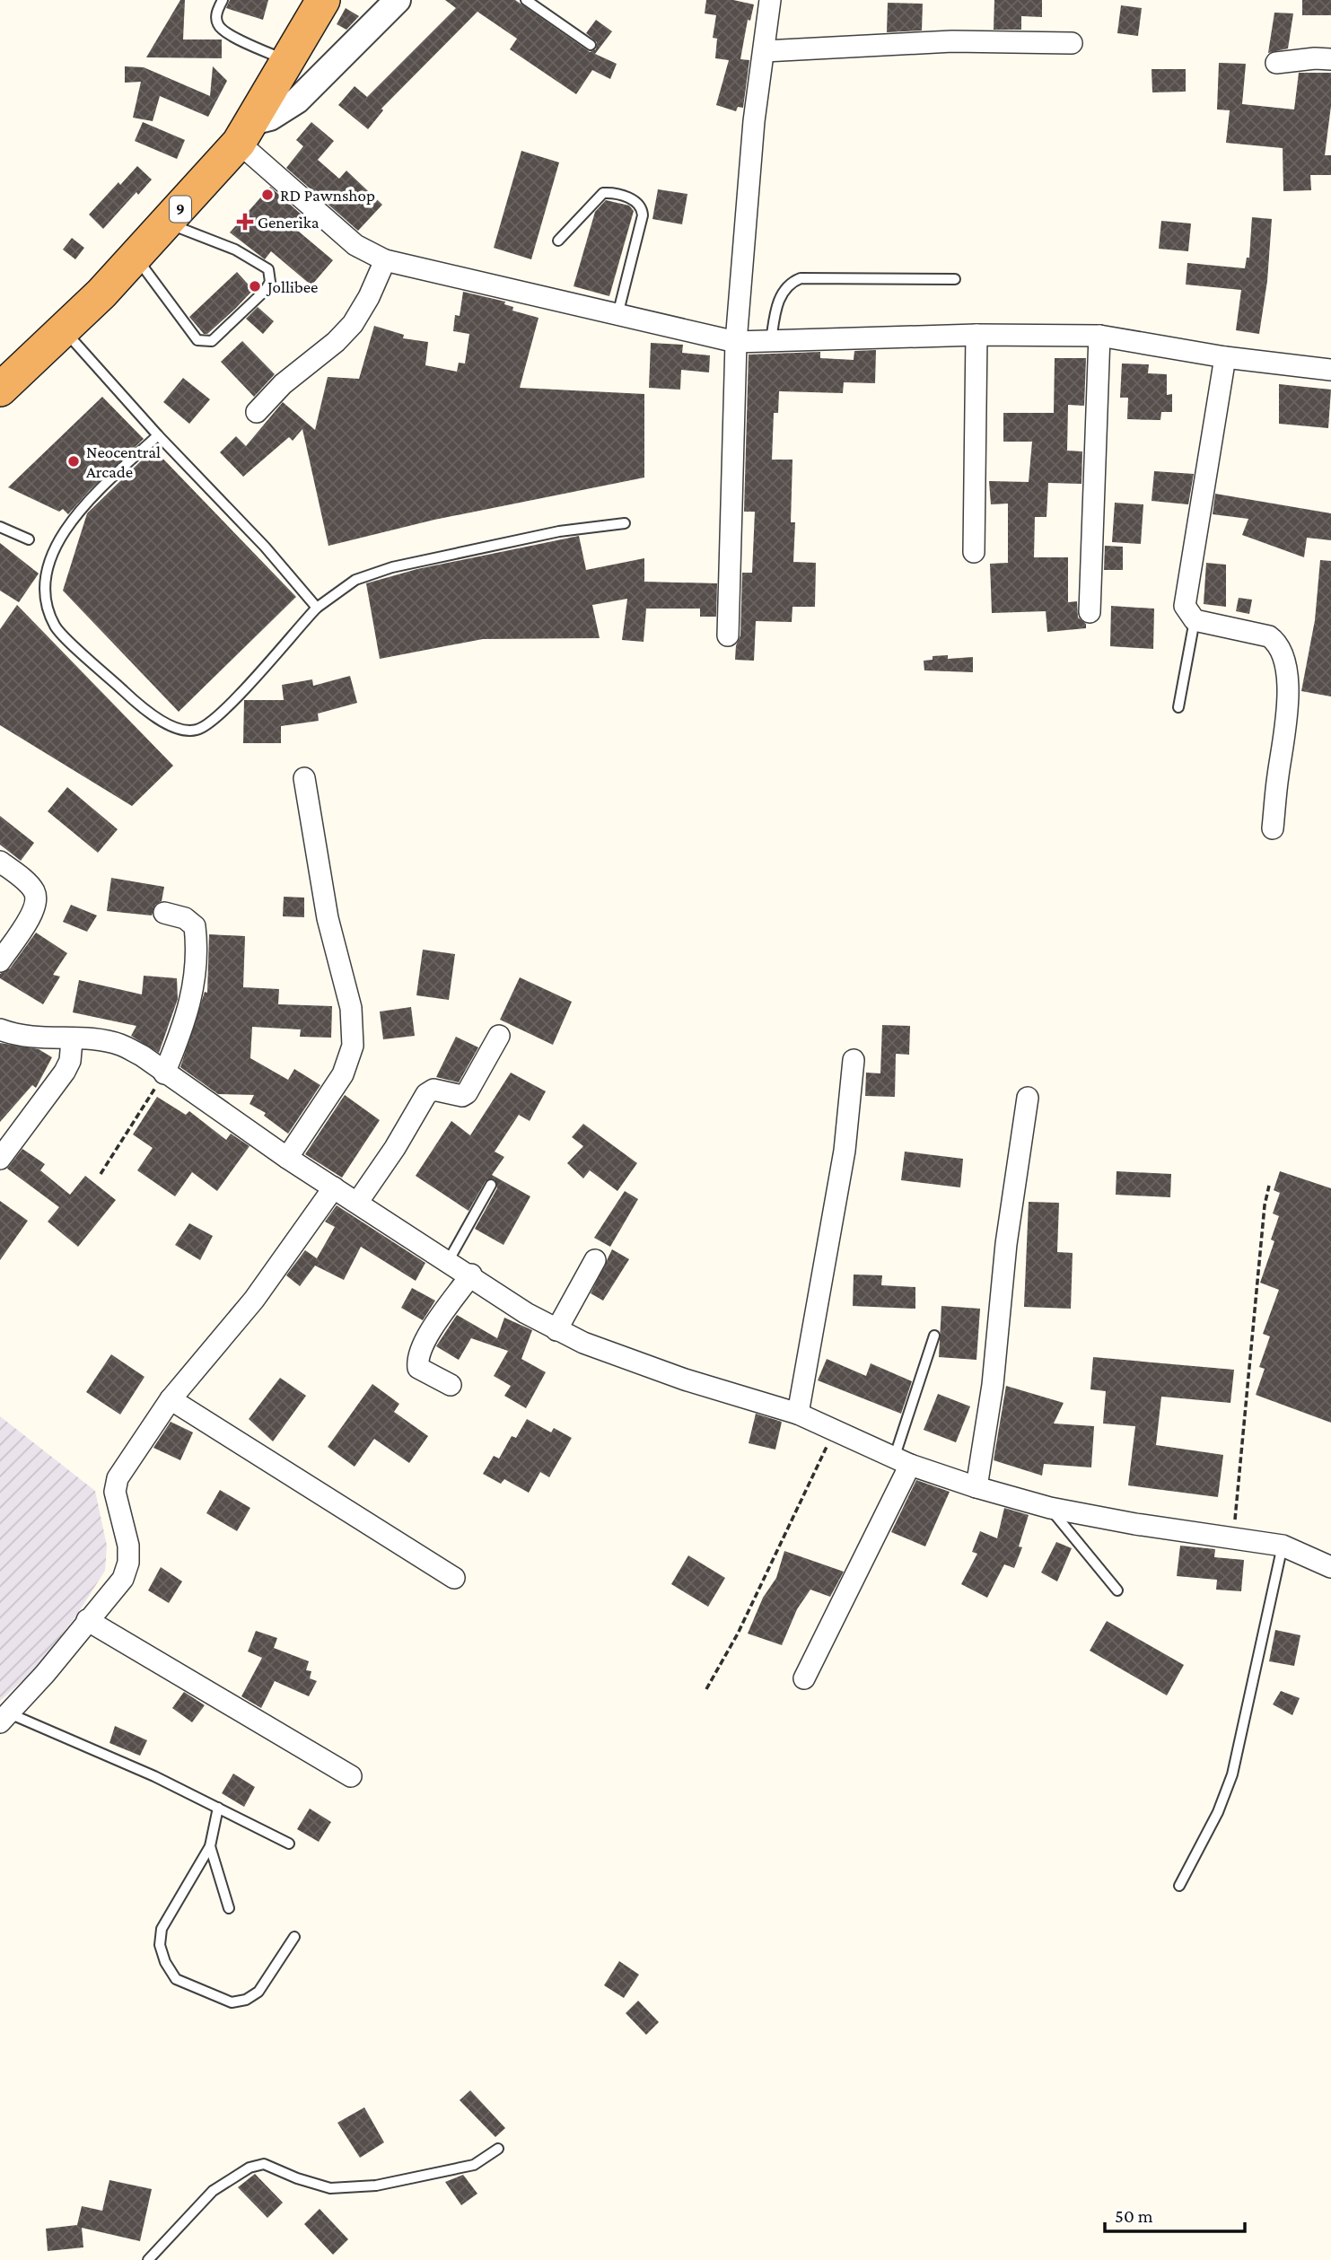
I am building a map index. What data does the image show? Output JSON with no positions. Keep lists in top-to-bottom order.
{
  "streets": {
    "highway": ["9"]
  },
  "places": {
    "other": ["RD Pawnshop", "Jollibee", "Neocentral Arcade"],
    "health": ["Generika"]
  },
  "scale_bar": "50 m"
}
